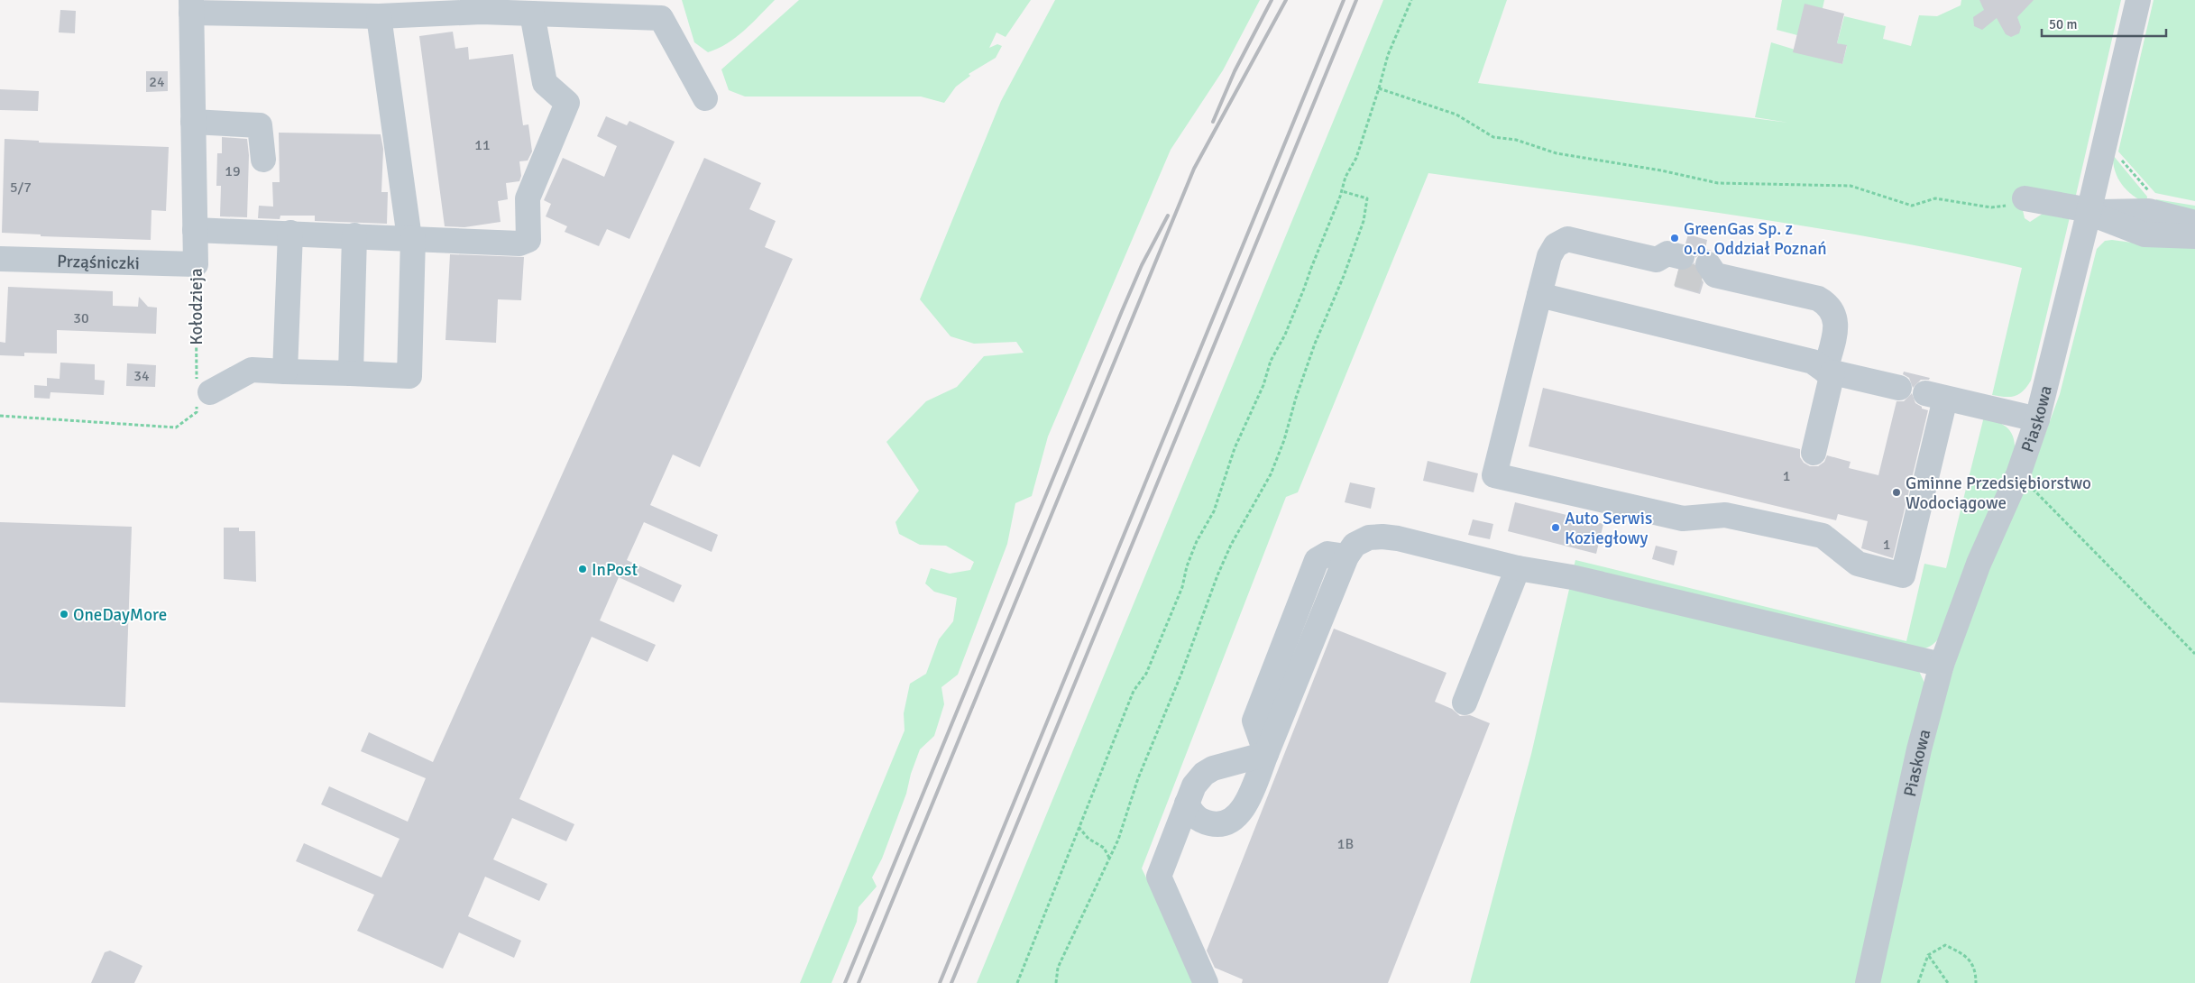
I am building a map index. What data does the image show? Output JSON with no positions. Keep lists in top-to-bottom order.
{
  "streets": {
    "street": ["Prząśniczki", "Kołodzieja", "Piaskowa"]
  },
  "crossings": [
    ["Prząśniczki", "Kołodzieja"]
  ],
  "places": [
    "GreenGas Sp. z o.o. Oddział Poznań",
    "Gminne Przedsiębiorstwo Wodociągowe",
    "Auto Serwis Koziegłowy",
    "InPost",
    "OneDayMore"
  ],
  "house_numbers": [
    "24",
    "11",
    "19",
    "5/7",
    "30",
    "34",
    "1",
    "1",
    "1B"
  ],
  "scale_bar": "50 m"
}
